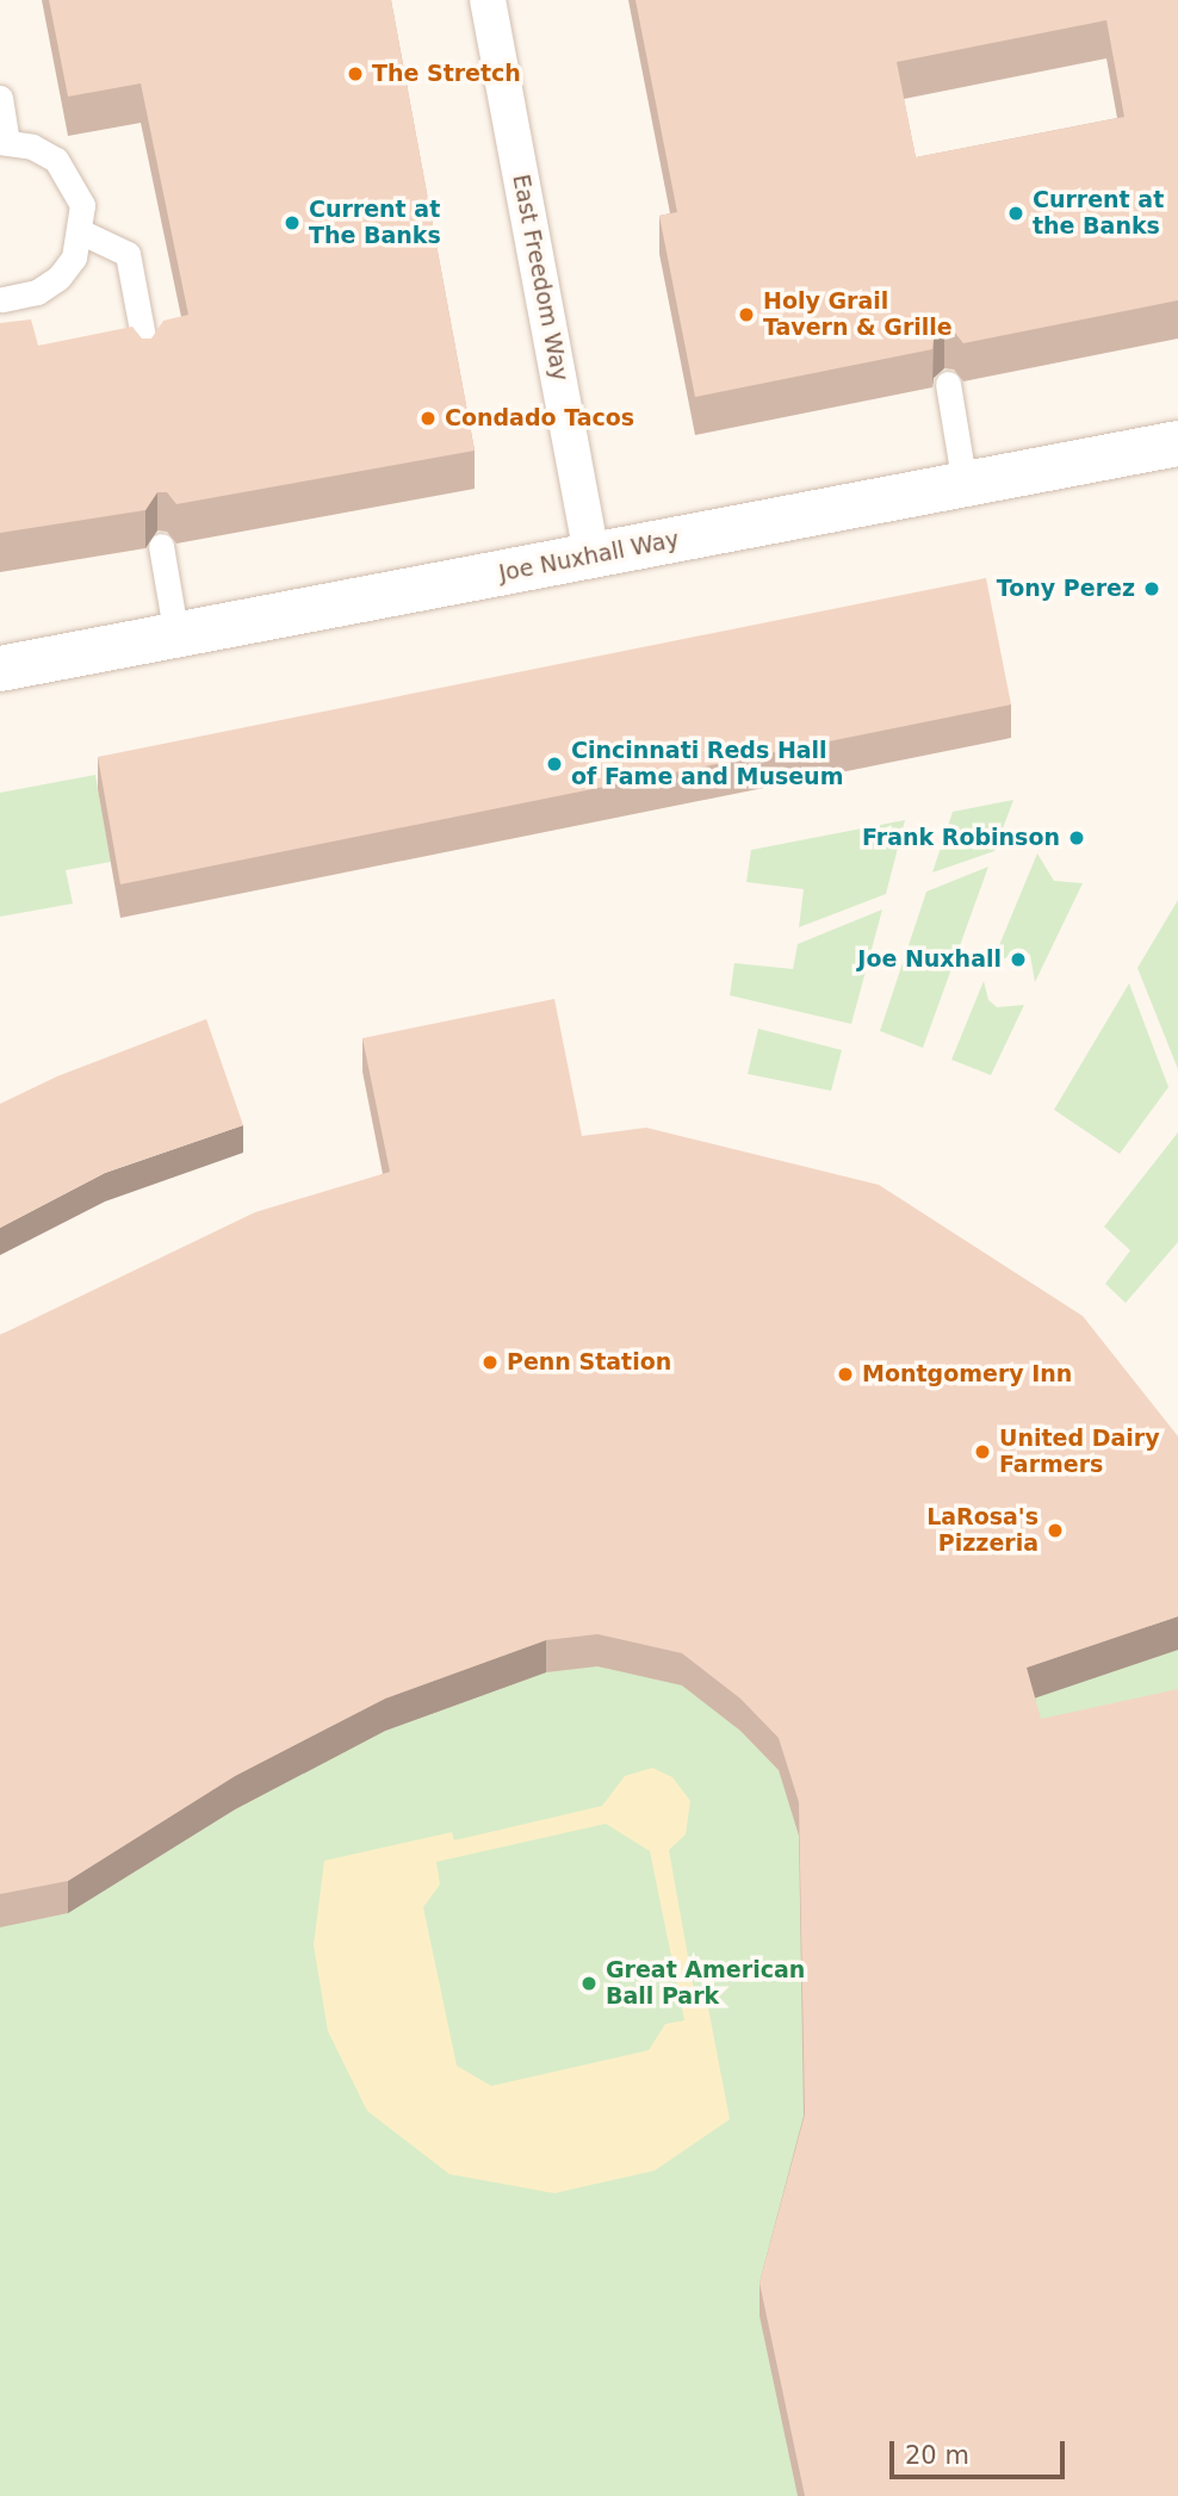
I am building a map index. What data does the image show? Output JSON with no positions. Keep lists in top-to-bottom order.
{
  "streets": {
    "street": ["East Freedom Way", "Joe Nuxhall Way"]
  },
  "crossings": [
    ["East Freedom Way", "Joe Nuxhall Way"]
  ],
  "places": [
    "The Stretch",
    "Current at the Banks",
    "Current at The Banks",
    "Holy Grail Tavern & Grille",
    "Condado Tacos",
    "Tony Perez",
    "Cincinnati Reds Hall of Fame and Museum",
    "Frank Robinson",
    "Joe Nuxhall",
    "Penn Station",
    "Montgomery Inn",
    "United Dairy Farmers",
    "LaRosa's Pizzeria",
    "Great American Ball Park"
  ],
  "scale_bar": "20 m"
}
